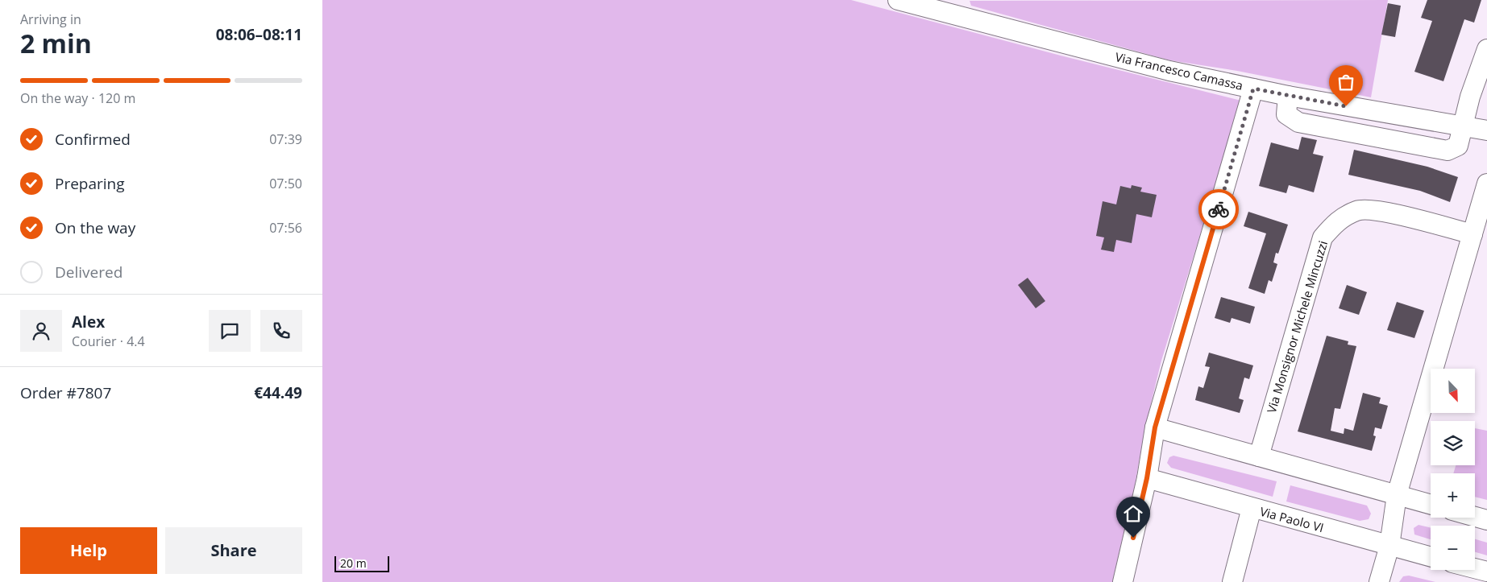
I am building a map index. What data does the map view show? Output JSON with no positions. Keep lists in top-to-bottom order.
{
  "streets": {
    "street": ["Via Francesco Camassa", "Via Monsignor Michele Mincuzzi", "Via Paolo VI"]
  },
  "scale_bar": "20 m",
  "north": "bottom right",
  "page": {
    "heading": ["2 min", "Arriving in", "08:06–08:11"],
    "panel": [
      "Alex",
      "Courier · 4.4",
      "Order #7807",
      "€44.49"
    ],
    "bar": "On the way · 120 m",
    "list": [
      ["Confirmed", "07:39"],
      ["Preparing", "07:50"],
      ["On the way", "07:56"],
      "Delivered"
    ],
    "map_buttons": ["+", "−"],
    "buttons": ["Help", "Share"],
    "scale": "20 m"
  }
}
